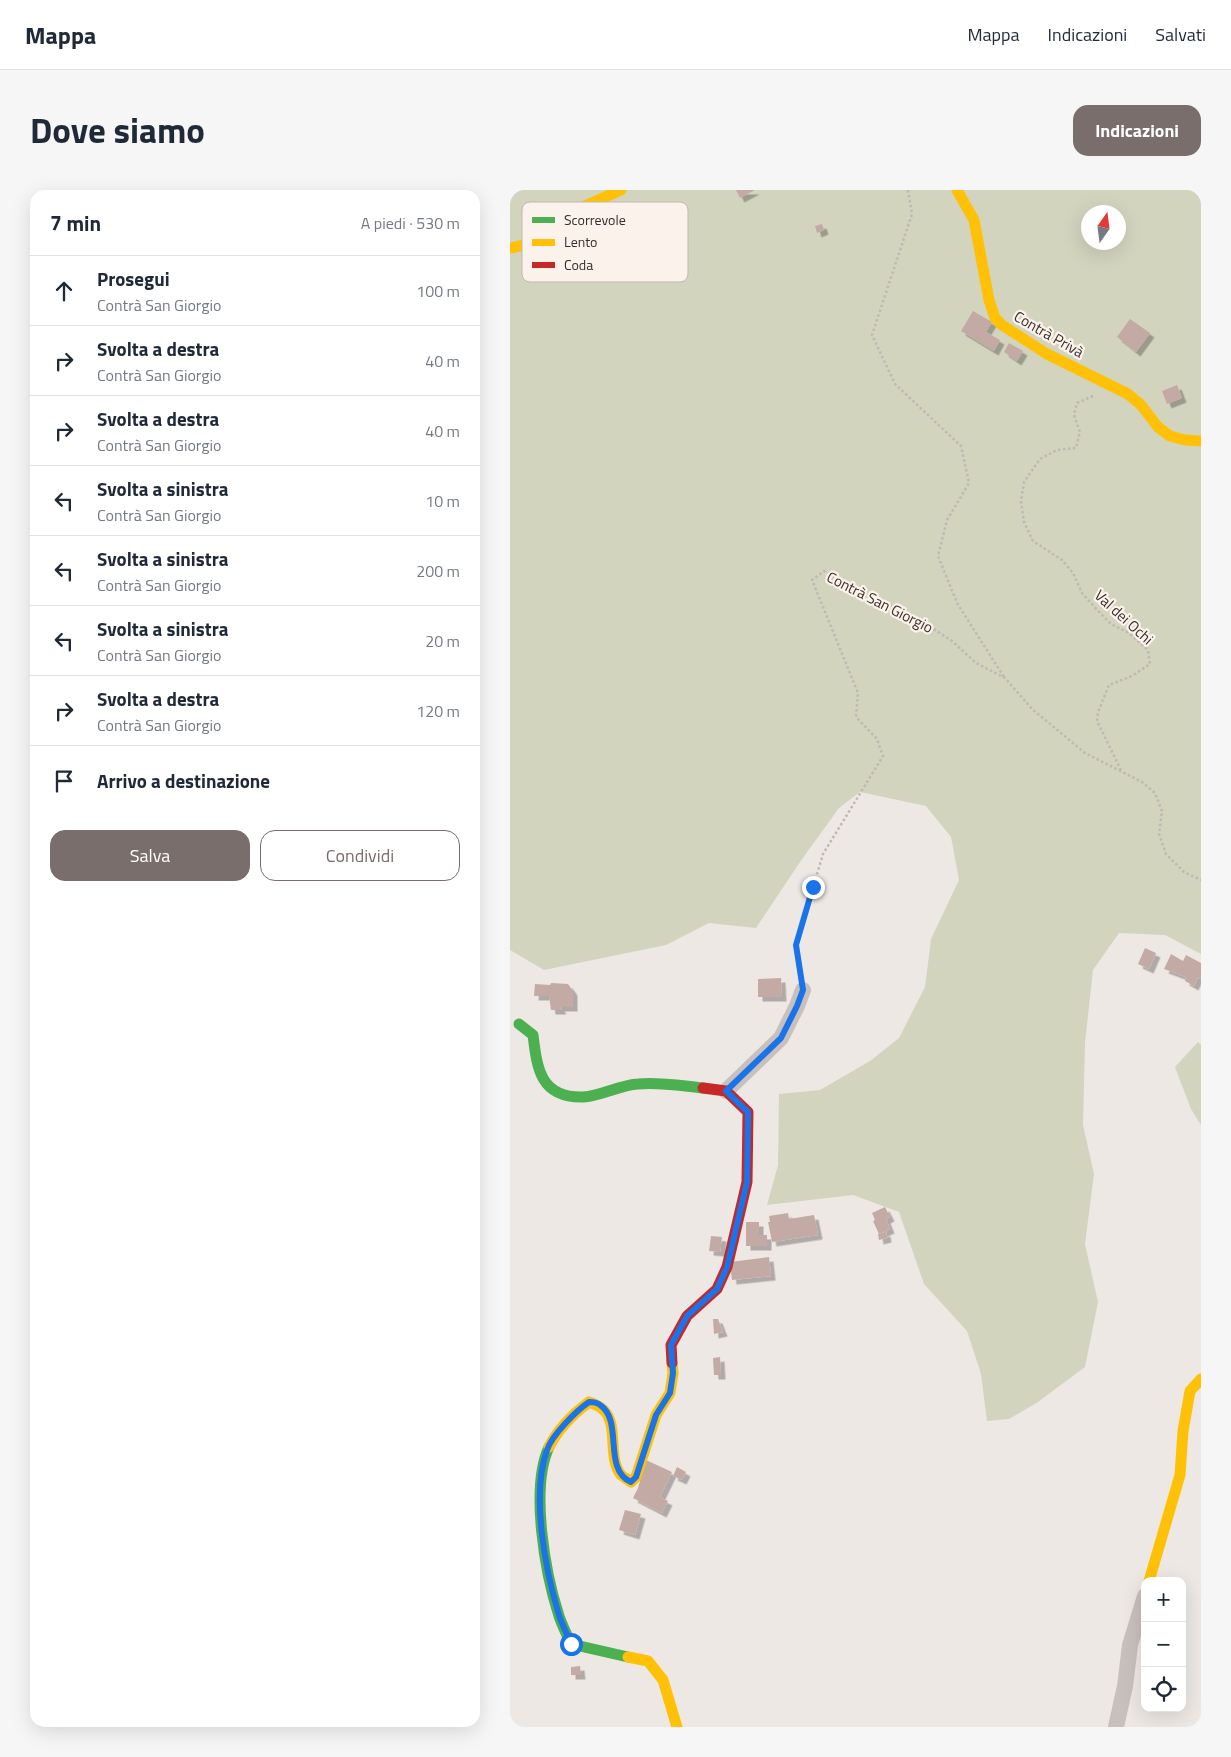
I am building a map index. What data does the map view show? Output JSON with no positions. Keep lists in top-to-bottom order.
{
  "streets": {
    "street": ["Contrà Privà"],
    "path": ["Contrà San Giorgio", "Val dei Ochi"]
  },
  "crossings": [
    ["Contrà Privà", "Val dei Ochi"],
    ["Contrà San Giorgio", "Val dei Ochi"]
  ],
  "legend": ["Scorrevole", "Lento", "Coda"],
  "north": "top",
  "page": {
    "header": "Mappa",
    "nav": ["Mappa", "Indicazioni", "Salvati"],
    "title": "Dove siamo",
    "buttons": [
      "Indicazioni",
      ["Salva", "Condividi"]
    ],
    "heading": ["7 min", "A piedi · 530 m"],
    "list": [
      ["Prosegui", "Contrà San Giorgio", "100 m"],
      ["Svolta a destra", "Contrà San Giorgio", "40 m"],
      ["Svolta a destra", "Contrà San Giorgio", "40 m"],
      ["Svolta a sinistra", "Contrà San Giorgio", "10 m"],
      ["Svolta a sinistra", "Contrà San Giorgio", "200 m"],
      ["Svolta a sinistra", "Contrà San Giorgio", "20 m"],
      ["Svolta a destra", "Contrà San Giorgio", "120 m"],
      "Arrivo a destinazione"
    ],
    "map_buttons": ["+", "−"]
  }
}
